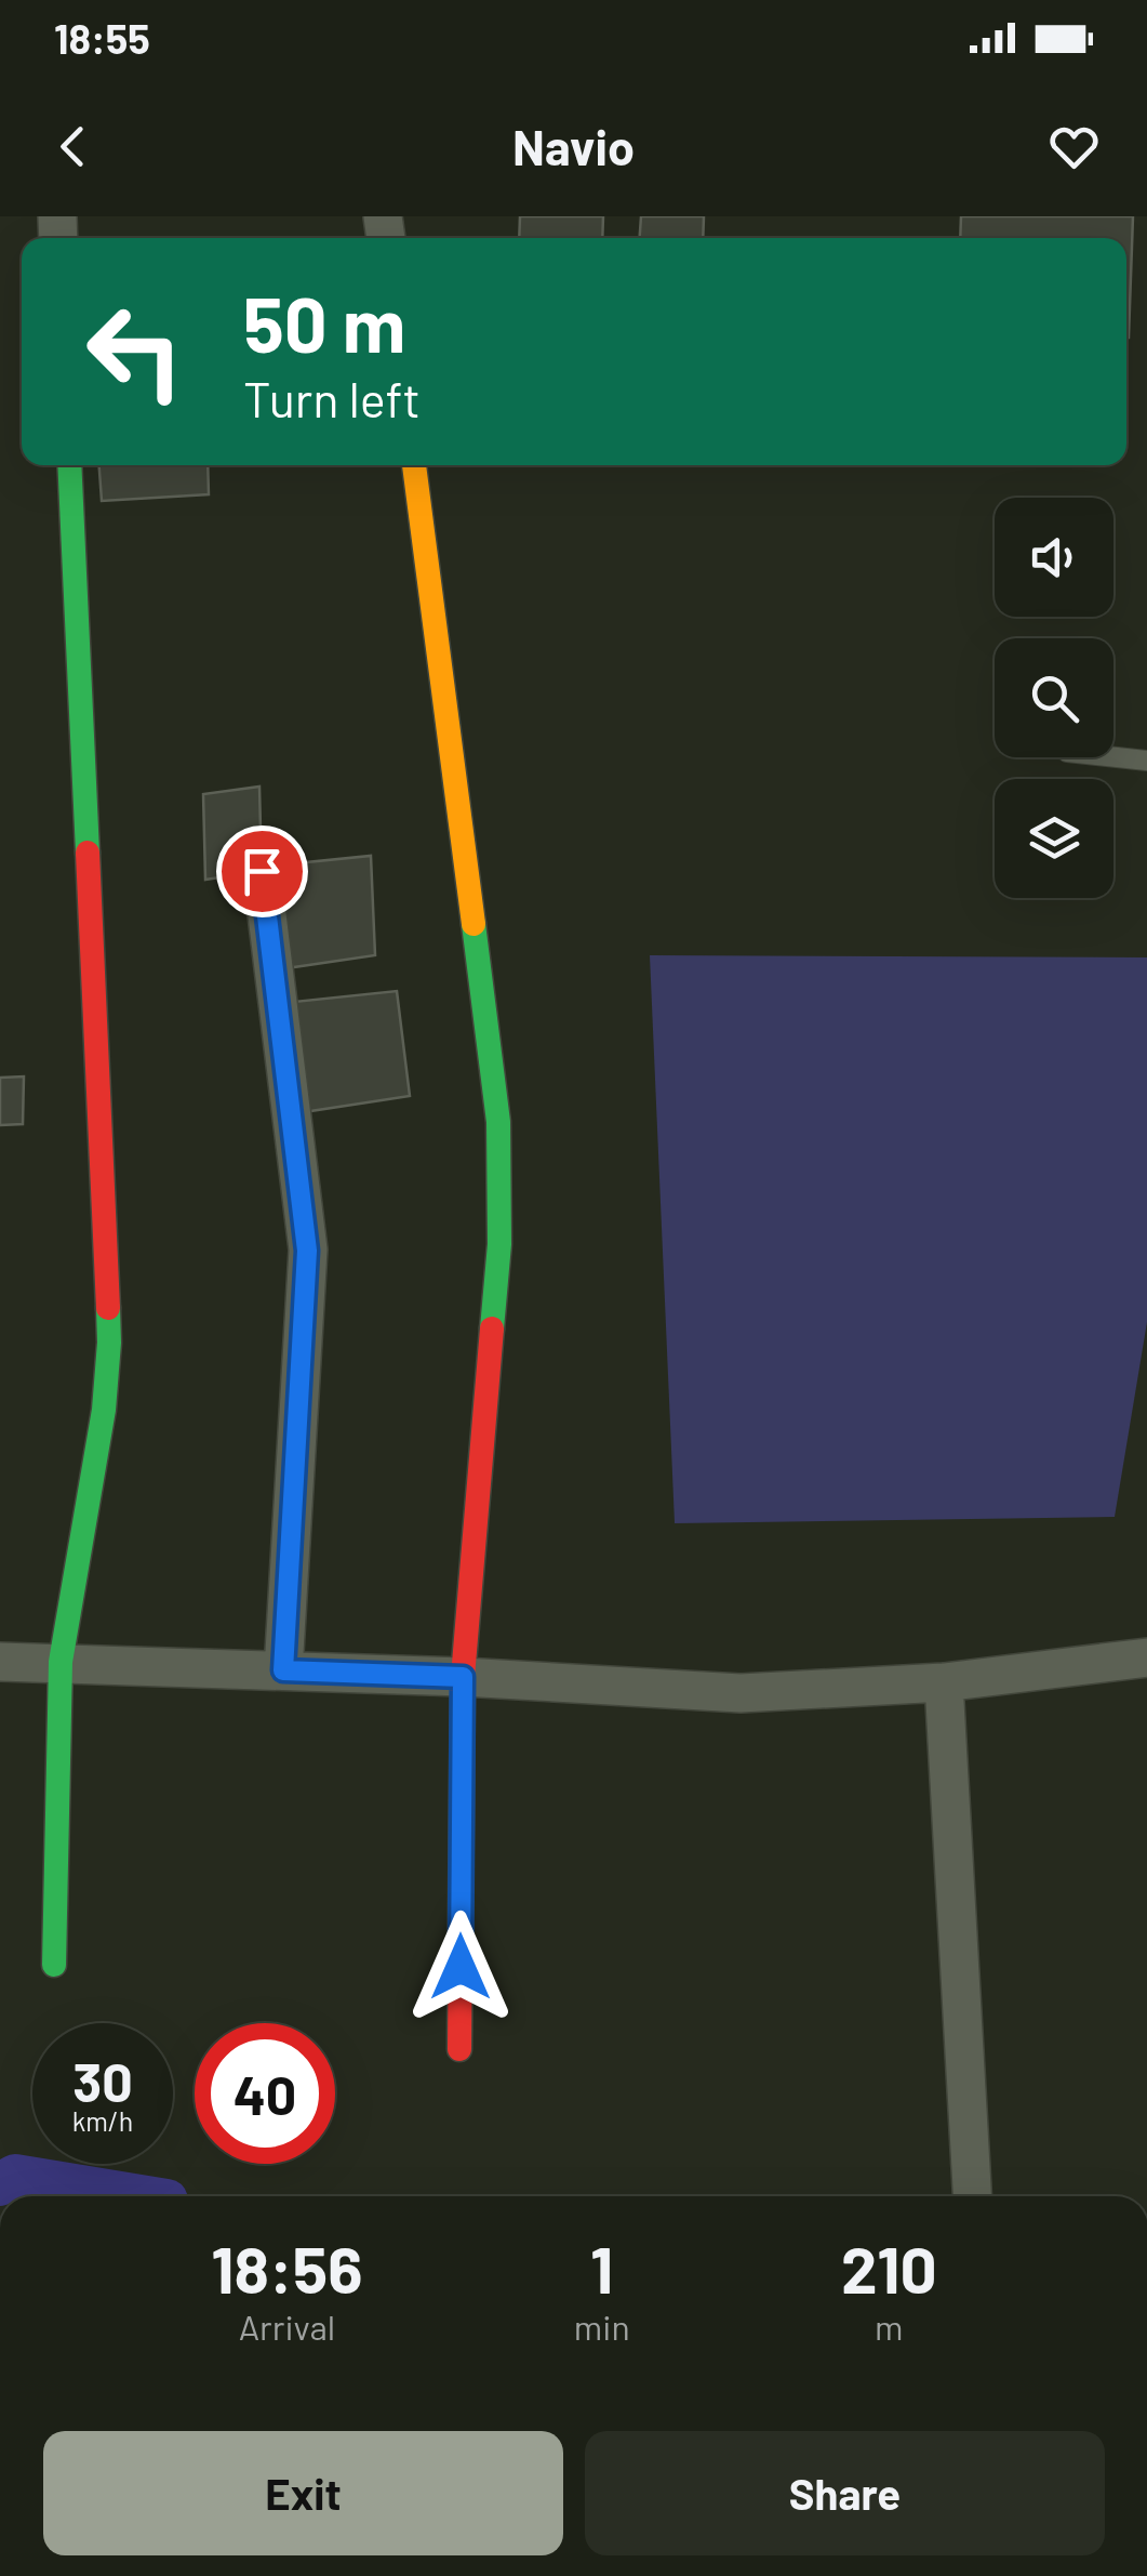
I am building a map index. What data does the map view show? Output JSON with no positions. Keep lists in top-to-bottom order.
{
  "page": {
    "status": "18:55",
    "header": "Navio",
    "turn": ["50 m", "Turn left"],
    "speed": "30 km/h",
    "limit": "40",
    "eta": [
      "18:56",
      "Arrival",
      "1",
      "min",
      "210",
      "m"
    ],
    "buttons": ["Exit", "Share"]
  }
}
